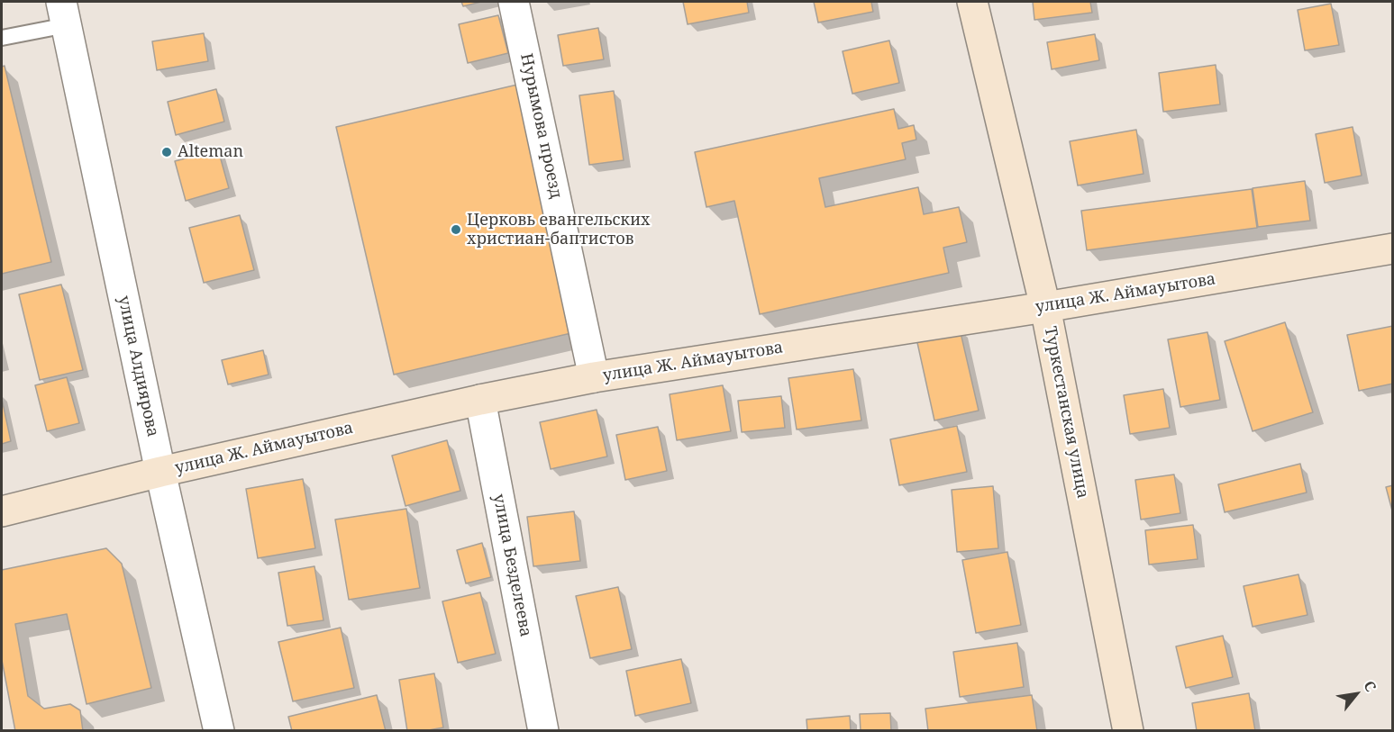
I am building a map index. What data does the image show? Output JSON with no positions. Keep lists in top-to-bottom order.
{
  "streets": {
    "street": [
      "Нурымова проезд",
      "улица Ж. Аймауытова",
      "улица Алдиярова",
      "Туркестанская улица",
      "улица Безделеева"
    ]
  },
  "crossings": [
    ["Нурымова проезд", "улица Ж. Аймауытова"],
    ["улица Ж. Аймауытова", "улица Алдиярова"],
    ["улица Ж. Аймауытова", "Туркестанская улица"],
    ["улица Ж. Аймауытова", "улица Безделеева"]
  ],
  "places": ["Alteman", "Церковь евангельских христиан-баптистов"],
  "north": "top right"
}
